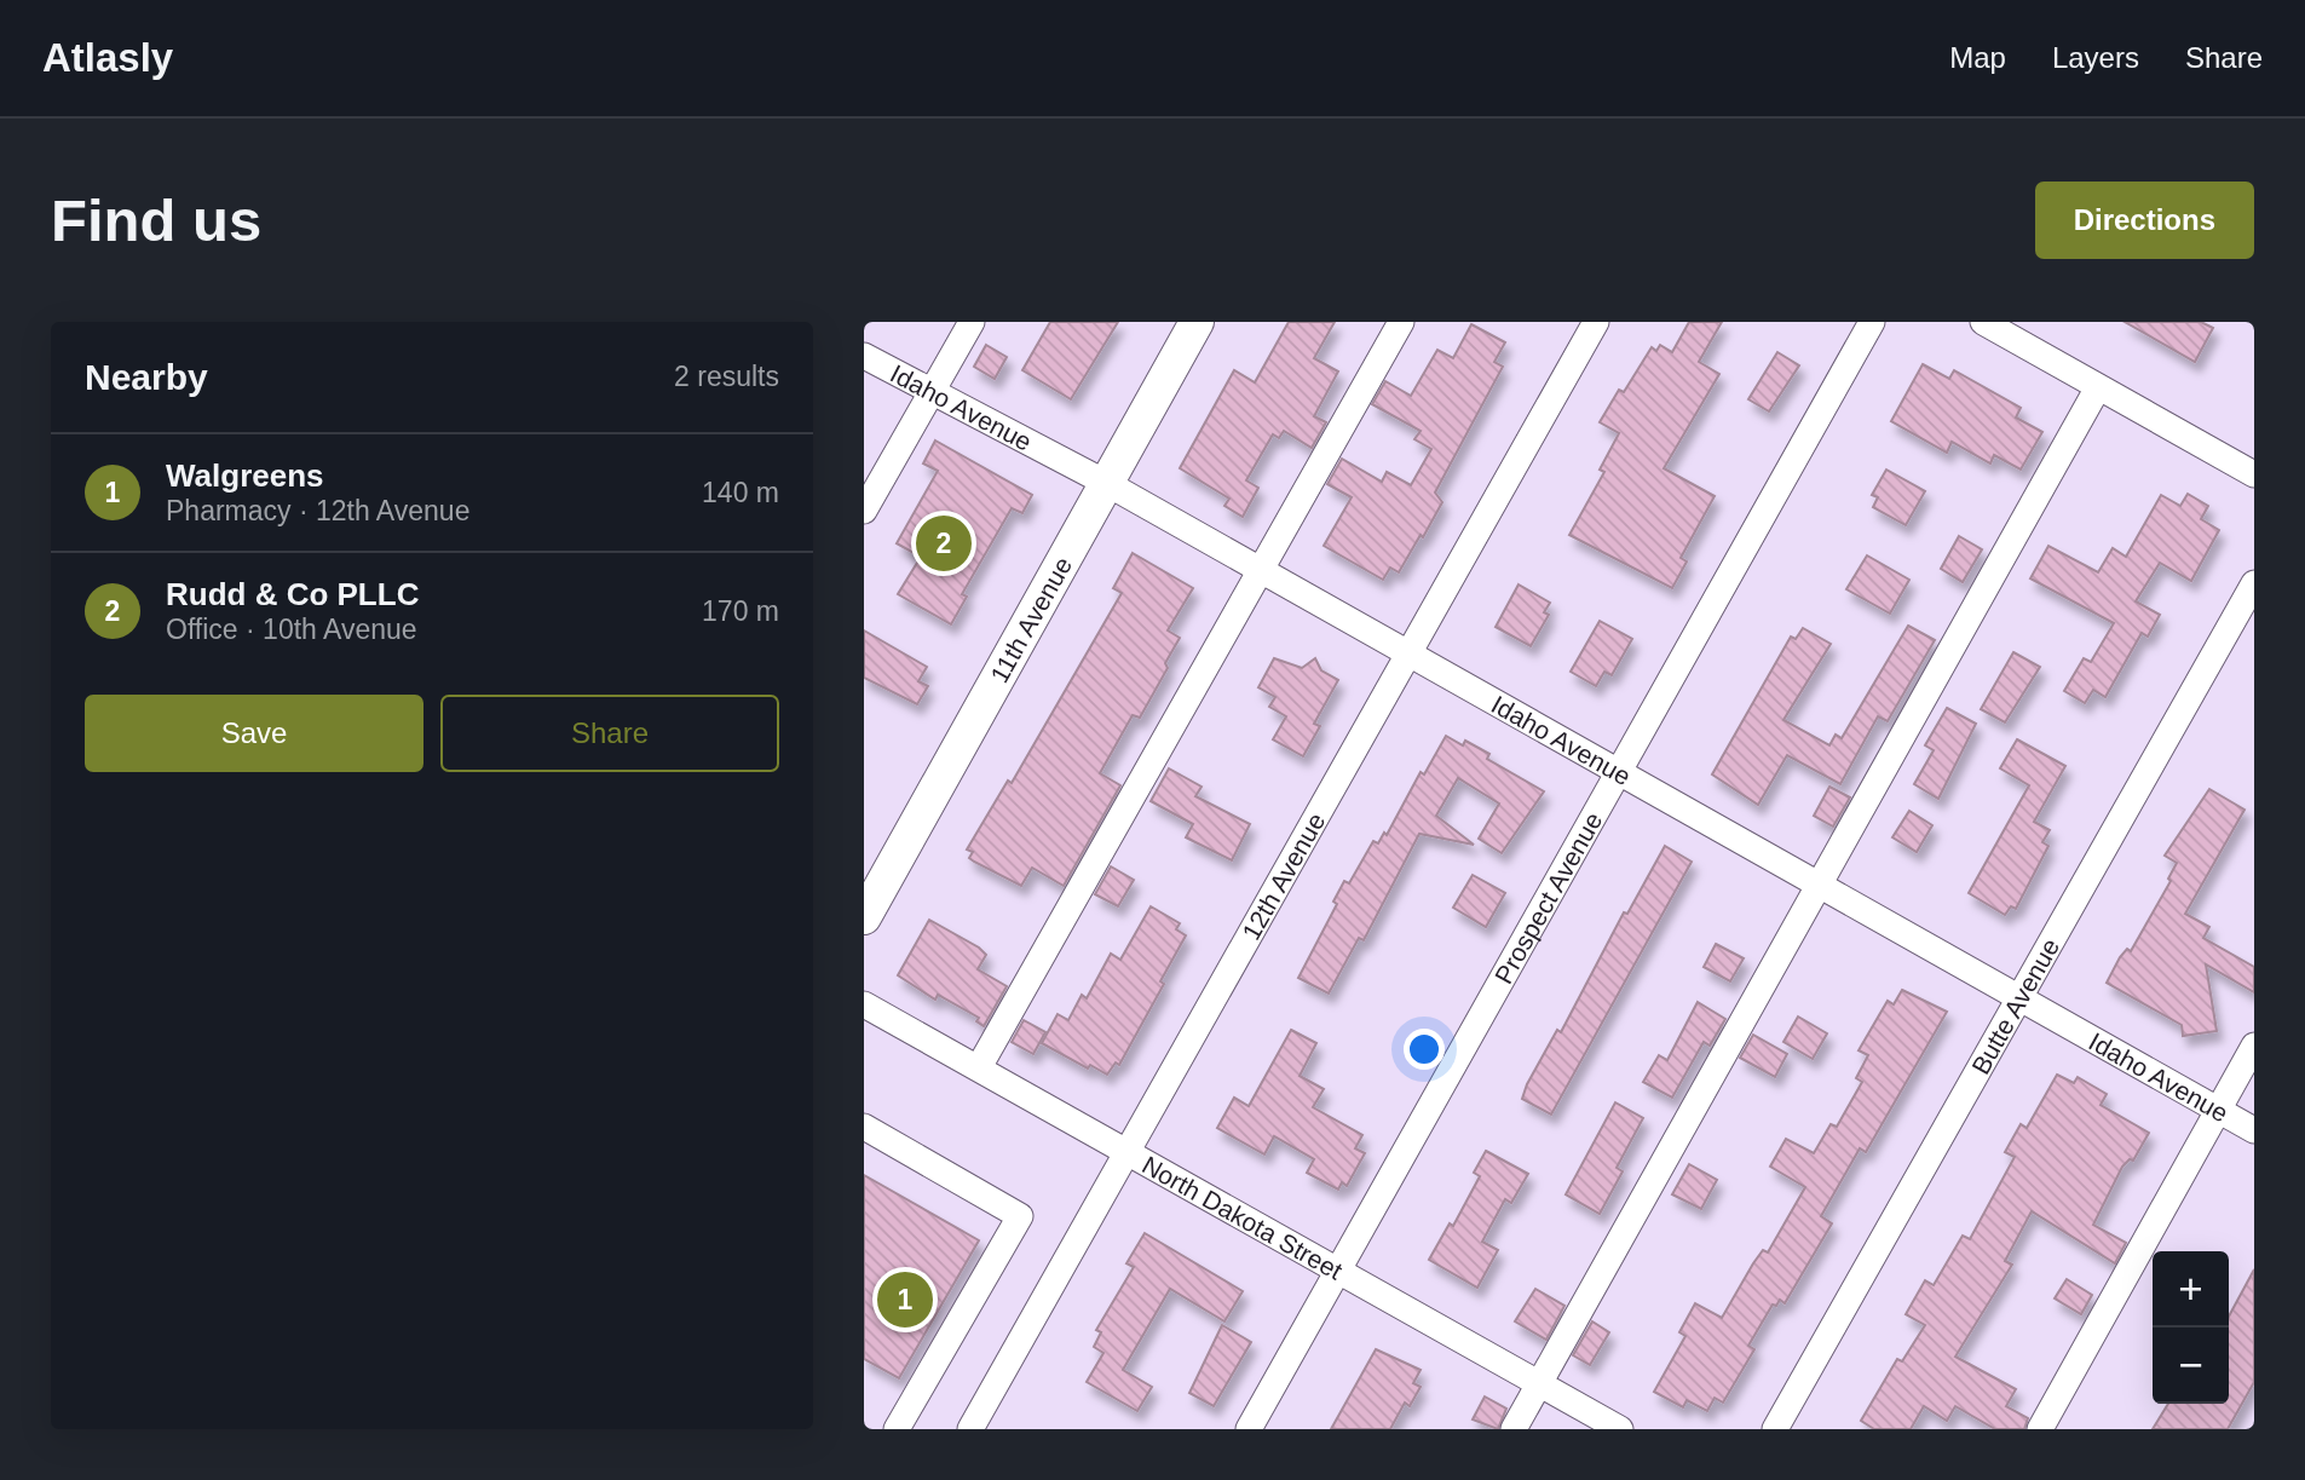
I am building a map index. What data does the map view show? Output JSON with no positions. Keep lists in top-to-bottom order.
{
  "streets": {
    "main road": ["11th Avenue"],
    "street": [
      "Idaho Avenue",
      "12th Avenue",
      "Prospect Avenue",
      "Butte Avenue",
      "North Dakota Street"
    ]
  },
  "crossings": [
    ["Idaho Avenue", "11th Avenue"],
    ["Idaho Avenue", "12th Avenue"],
    ["Idaho Avenue", "Prospect Avenue"],
    ["Idaho Avenue", "Butte Avenue"],
    ["12th Avenue", "North Dakota Street"],
    ["Prospect Avenue", "North Dakota Street"]
  ],
  "page": {
    "header": "Atlasly",
    "nav": ["Map", "Layers", "Share"],
    "buttons": [
      "Directions",
      ["Save", "Share"]
    ],
    "title": "Find us",
    "heading": ["Nearby", "2 results"],
    "list": [
      {
        "mark": "1",
        "name": "Walgreens",
        "note": "Pharmacy · 12th Avenue",
        "value": "140 m"
      },
      {
        "mark": "2",
        "name": "Rudd & Co PLLC",
        "note": "Office · 10th Avenue",
        "value": "170 m"
      }
    ],
    "pins": ["2", "1"],
    "map_buttons": ["+", "−"]
  }
}
